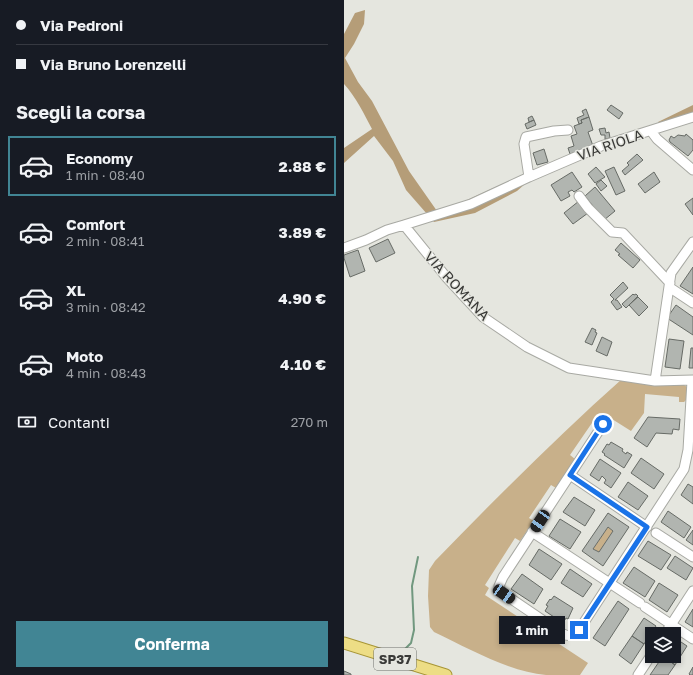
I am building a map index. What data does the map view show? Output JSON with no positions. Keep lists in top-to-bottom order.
{
  "streets": {
    "main road": ["SP37"],
    "street": ["VIA RIOLA", "VIA ROMANA"]
  },
  "crossings": [
    ["VIA RIOLA", "VIA ROMANA"]
  ],
  "page": {
    "banner": ["Via Pedroni", "Via Bruno Lorenzelli"],
    "heading": "Scegli la corsa",
    "list": [
      {
        "name": "Economy",
        "note": "1 min · 08:40",
        "value": "2.88 €"
      },
      {
        "name": "Comfort",
        "note": "2 min · 08:41",
        "value": "3.89 €"
      },
      {
        "name": "XL",
        "note": "3 min · 08:42",
        "value": "4.90 €"
      },
      {
        "name": "Moto",
        "note": "4 min · 08:43",
        "value": "4.10 €"
      }
    ],
    "pay": ["Contanti", "270 m"],
    "buttons": "Conferma",
    "bubble": "1 min"
  }
}
